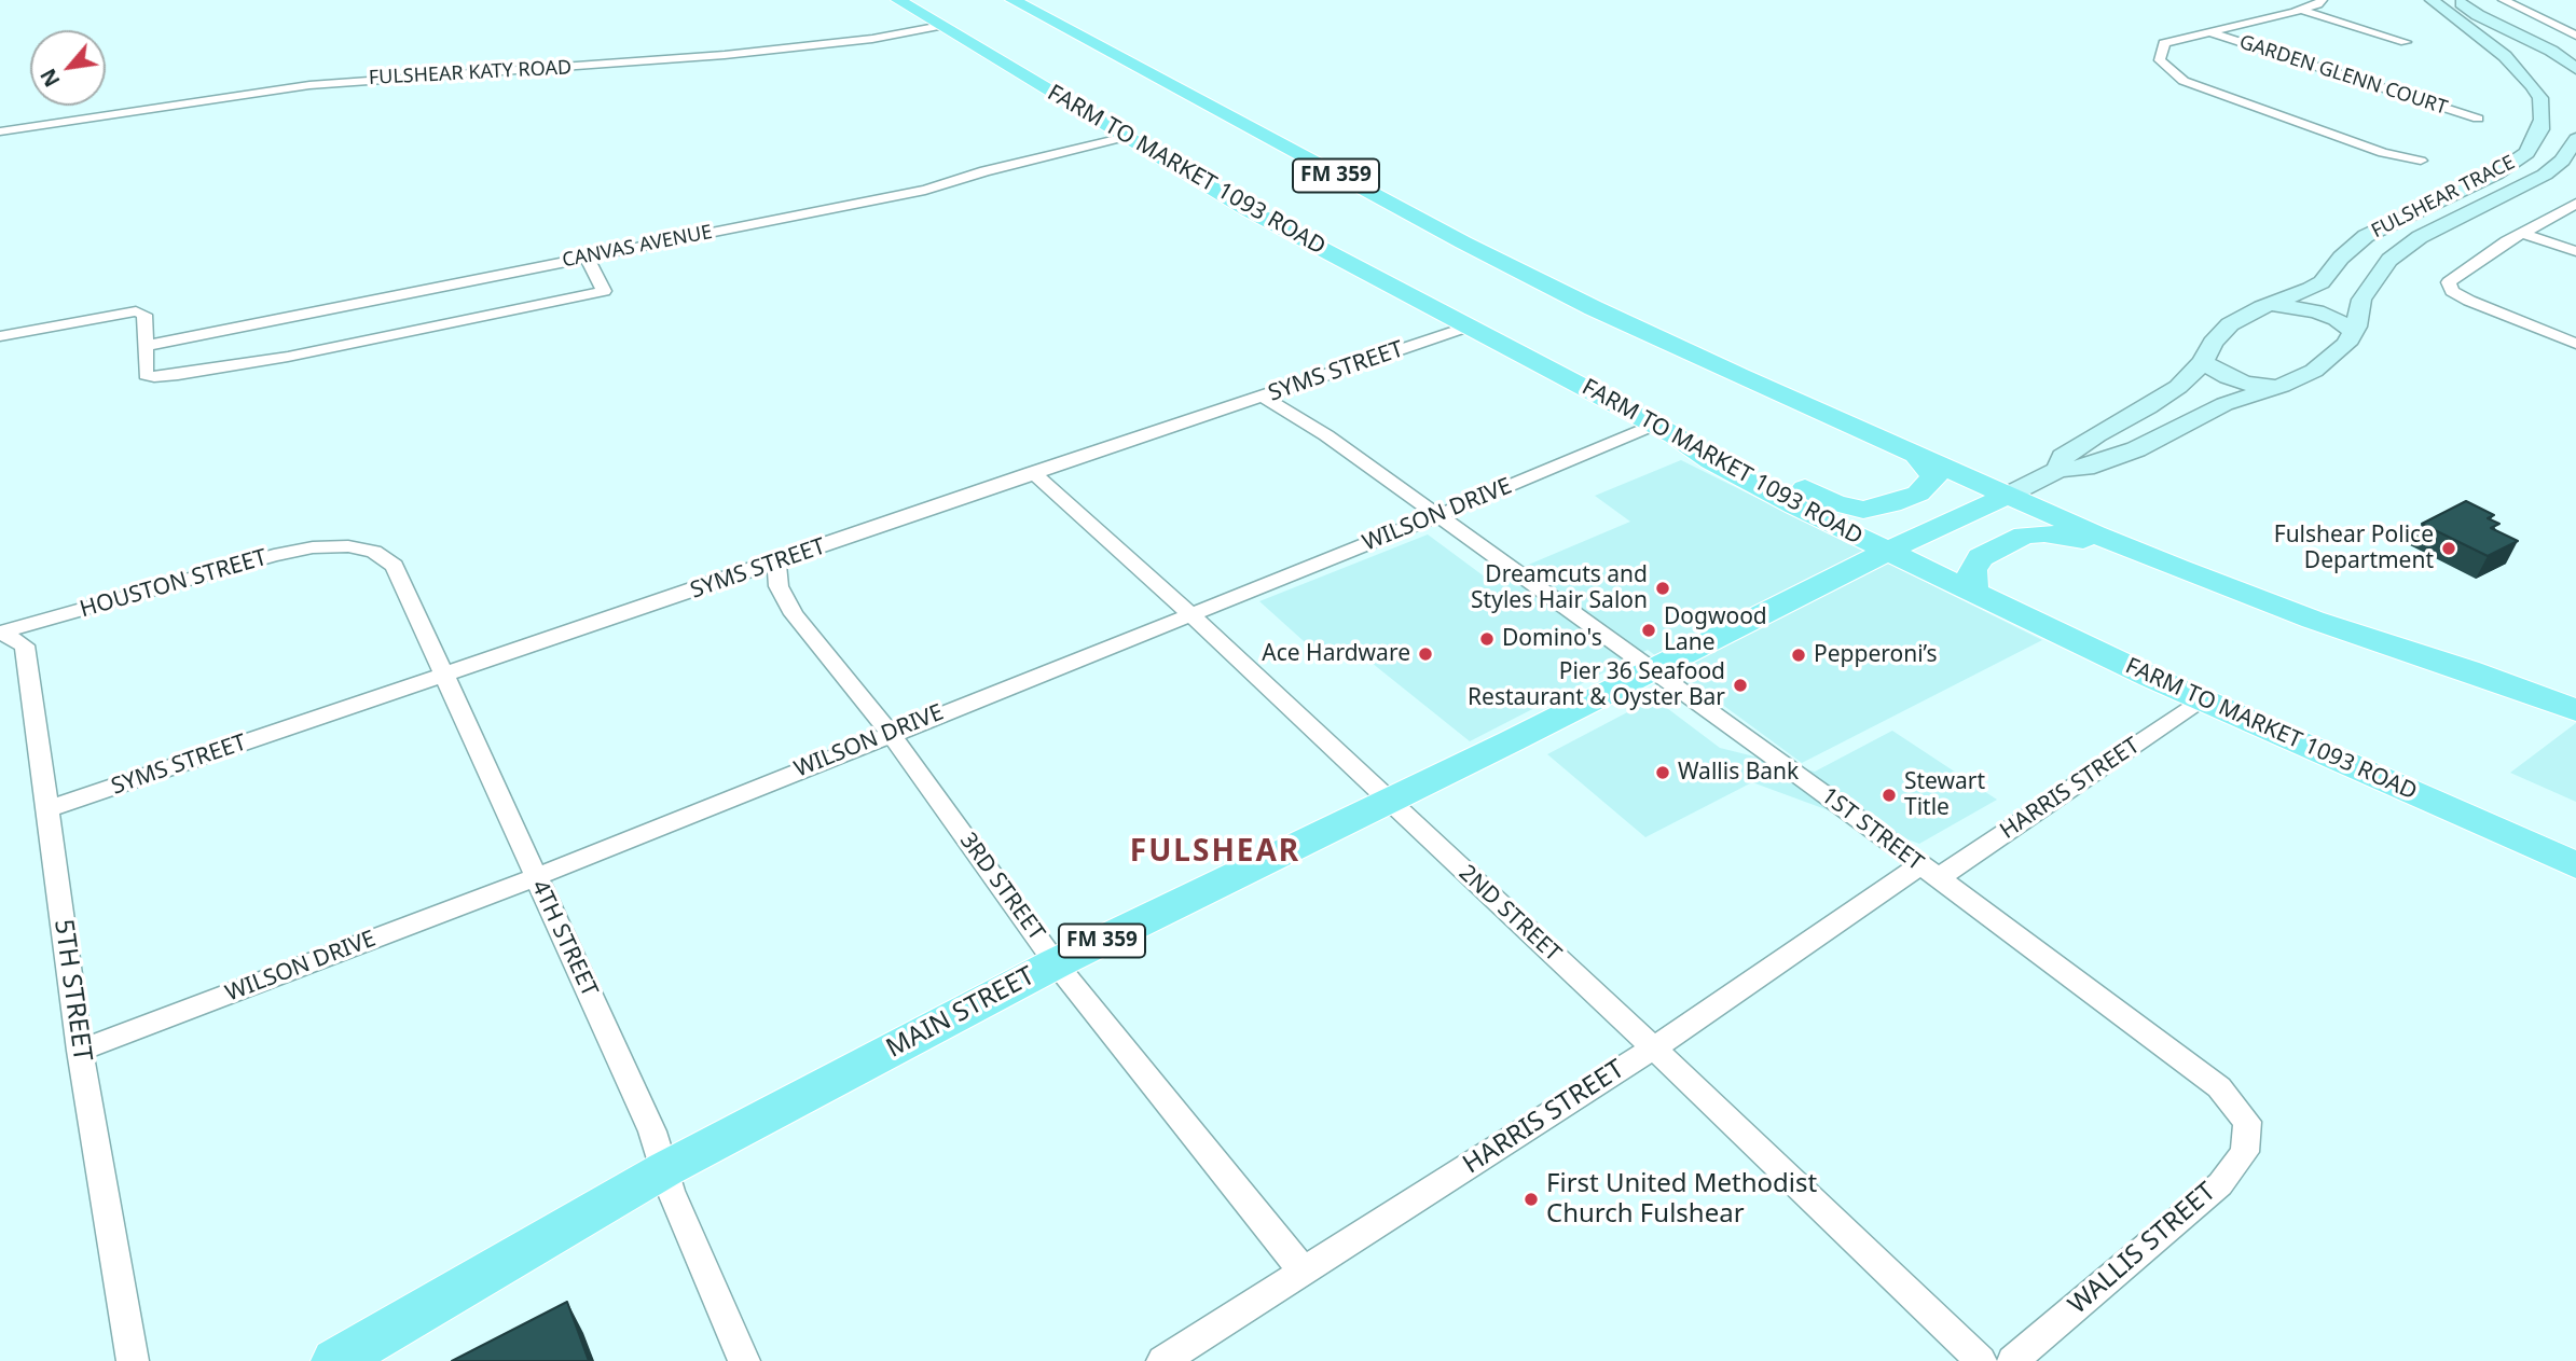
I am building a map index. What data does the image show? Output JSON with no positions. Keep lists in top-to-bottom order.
{
  "streets": {
    "main road": [
      "FARM TO MARKET 1093 ROAD",
      "FM 359",
      "FULSHEAR TRACE",
      "MAIN STREET"
    ],
    "street": [
      "FULSHEAR KATY ROAD",
      "GARDEN GLENN COURT",
      "CANVAS AVENUE",
      "SYMS STREET",
      "WILSON DRIVE",
      "HOUSTON STREET",
      "HARRIS STREET",
      "1ST STREET",
      "3RD STREET",
      "2ND STREET",
      "4TH STREET",
      "5TH STREET",
      "WALLIS STREET"
    ]
  },
  "crossings": [
    ["FULSHEAR KATY ROAD", "FARM TO MARKET 1093 ROAD"],
    ["FARM TO MARKET 1093 ROAD", "FULSHEAR TRACE"],
    ["FARM TO MARKET 1093 ROAD", "CANVAS AVENUE"],
    ["FARM TO MARKET 1093 ROAD", "SYMS STREET"],
    ["FARM TO MARKET 1093 ROAD", "WILSON DRIVE"],
    ["FARM TO MARKET 1093 ROAD", "HARRIS STREET"],
    ["FARM TO MARKET 1093 ROAD", "MAIN STREET"],
    ["FM 359", "FULSHEAR TRACE"],
    ["FULSHEAR TRACE", "MAIN STREET"],
    ["SYMS STREET", "1ST STREET"],
    ["SYMS STREET", "3RD STREET"],
    ["SYMS STREET", "2ND STREET"],
    ["SYMS STREET", "4TH STREET"],
    ["SYMS STREET", "5TH STREET"],
    ["WILSON DRIVE", "1ST STREET"],
    ["WILSON DRIVE", "3RD STREET"],
    ["WILSON DRIVE", "2ND STREET"],
    ["WILSON DRIVE", "4TH STREET"],
    ["WILSON DRIVE", "5TH STREET"],
    ["HOUSTON STREET", "4TH STREET"],
    ["HOUSTON STREET", "5TH STREET"],
    ["HARRIS STREET", "1ST STREET"],
    ["HARRIS STREET", "3RD STREET"],
    ["HARRIS STREET", "2ND STREET"],
    ["1ST STREET", "MAIN STREET"],
    ["1ST STREET", "WALLIS STREET"],
    ["3RD STREET", "MAIN STREET"],
    ["2ND STREET", "MAIN STREET"],
    ["4TH STREET", "MAIN STREET"]
  ],
  "districts": ["FULSHEAR"],
  "places": [
    "Fulshear Police Department",
    "Dreamcuts and Styles Hair Salon",
    "Dogwood Lane",
    "Domino's",
    "Ace Hardware",
    "Pepperoni’s",
    "Pier 36 Seafood Restaurant & Oyster Bar",
    "Wallis Bank",
    "Stewart Title",
    "First United Methodist Church Fulshear"
  ],
  "north": "bottom left"
}
